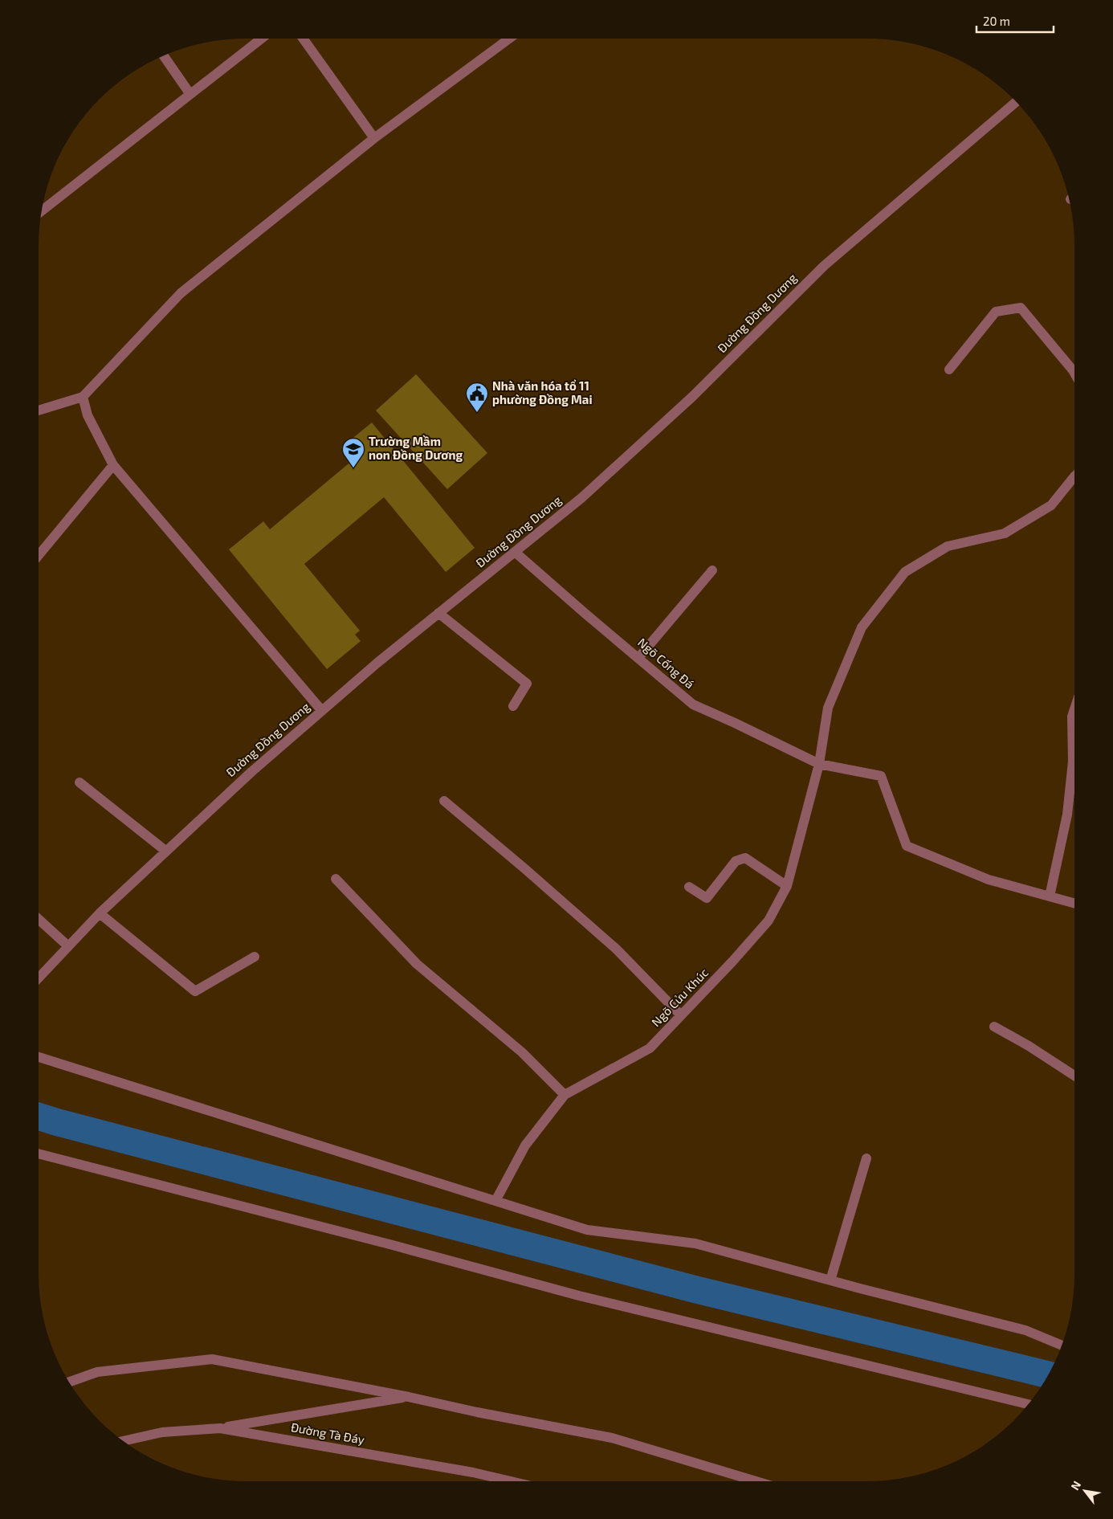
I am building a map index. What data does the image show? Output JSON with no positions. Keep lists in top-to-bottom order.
{
  "streets": {
    "street": [
      "Đường Đồng Dương",
      "Ngõ Cống Đá",
      "Ngõ Cửu Khúc",
      "Đường Tà Đáy"
    ]
  },
  "crossings": [
    ["Đường Đồng Dương", "Ngõ Cống Đá"],
    ["Ngõ Cống Đá", "Ngõ Cửu Khúc"]
  ],
  "places": {
    "public building": ["Nhà văn hóa tổ 11 phường Đồng Mai"],
    "school or university": ["Trường Mầm non Đồng Dương"]
  },
  "scale_bar": "20 m",
  "north": "top left"
}
